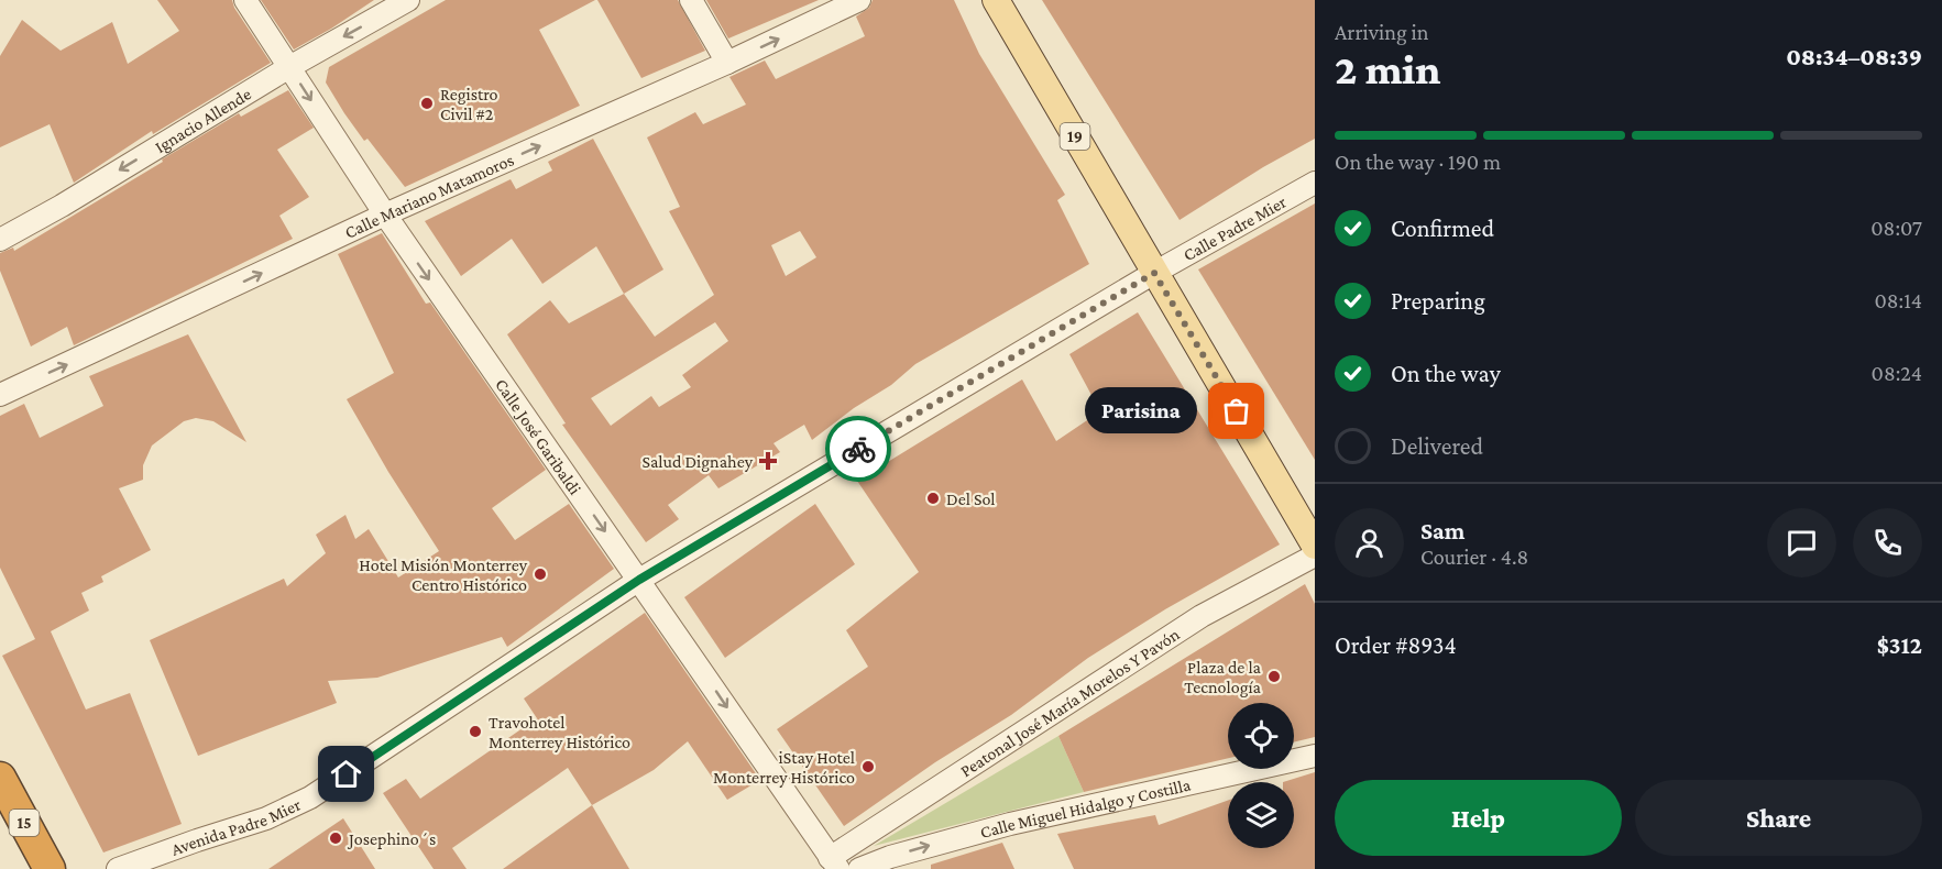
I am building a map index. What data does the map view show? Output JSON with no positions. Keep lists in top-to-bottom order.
{
  "streets": {
    "highway": ["15"],
    "main road": ["19"],
    "street": [
      "Ignacio Allende",
      "Calle Mariano Matamoros",
      "Calle Padre Mier",
      "Calle José Garibaldi",
      "Peatonal José María Morelos Y Pavón",
      "Calle Miguel Hidalgo y Costilla",
      "Avenida Padre Mier"
    ]
  },
  "crossings": [
    ["Ignacio Allende", "Calle José Garibaldi"],
    ["19", "Calle Padre Mier"],
    ["19", "Avenida Padre Mier"],
    ["Calle Mariano Matamoros", "Calle José Garibaldi"],
    ["Calle Padre Mier", "Avenida Padre Mier"],
    ["Calle José Garibaldi", "Peatonal José María Morelos Y Pavón"],
    ["Calle José Garibaldi", "Avenida Padre Mier"]
  ],
  "one_way": [
    "Ignacio Allende",
    "Calle Mariano Matamoros",
    "Calle José Garibaldi",
    "Calle Miguel Hidalgo y Costilla"
  ],
  "places": {
    "other": [
      "Registro Civil #2",
      "Parisina",
      "Del Sol",
      "Hotel Misión Monterrey Centro Histórico",
      "Plaza de la Tecnología",
      "Travohotel Monterrey Histórico",
      "iStay Hotel Monterrey Histórico",
      "Josephino´s"
    ],
    "health": ["Salud Dignahey"]
  },
  "page": {
    "heading": ["2 min", "Arriving in", "08:34–08:39"],
    "panel": [
      "Sam",
      "Courier · 4.8",
      "Order #8934",
      "$312"
    ],
    "bar": "On the way · 190 m",
    "list": [
      ["Confirmed", "08:07"],
      ["Preparing", "08:14"],
      ["On the way", "08:24"],
      "Delivered"
    ],
    "bubble": "Parisina",
    "buttons": ["Help", "Share"]
  }
}
